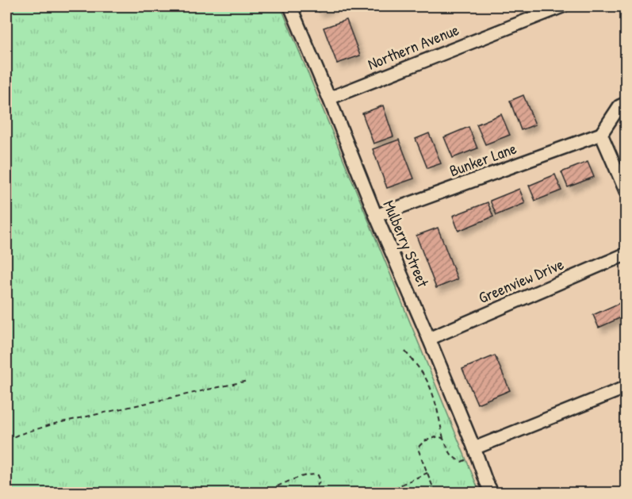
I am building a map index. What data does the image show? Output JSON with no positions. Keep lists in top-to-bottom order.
{
  "streets": {
    "street": [
      "Northern Avenue",
      "Bunker Lane",
      "Mulberry Street",
      "Greenview Drive"
    ]
  },
  "crossings": [
    ["Northern Avenue", "Mulberry Street"],
    ["Bunker Lane", "Mulberry Street"],
    ["Mulberry Street", "Greenview Drive"]
  ]
}
